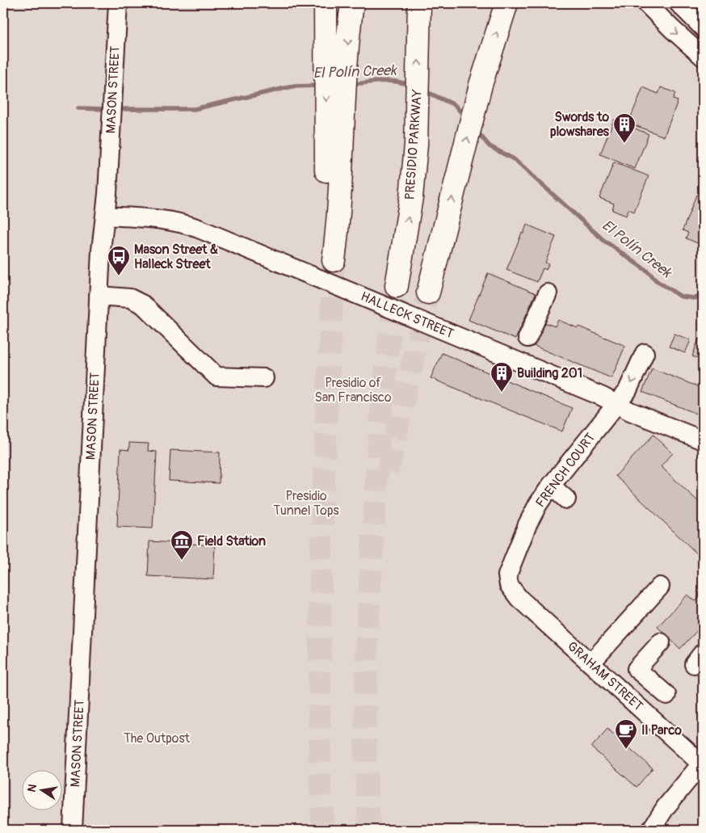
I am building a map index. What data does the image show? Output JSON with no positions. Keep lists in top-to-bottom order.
{
  "streets": {
    "highway": ["PRESIDIO PARKWAY"],
    "street": [
      "MASON STREET",
      "HALLECK STREET",
      "FRENCH COURT",
      "GRAHAM STREET"
    ]
  },
  "crossings": [
    ["MASON STREET", "HALLECK STREET"],
    ["HALLECK STREET", "FRENCH COURT"],
    ["FRENCH COURT", "GRAHAM STREET"]
  ],
  "water": ["El Polín Creek"],
  "parks": ["Presidio of San Francisco", "Presidio Tunnel Tops", "The Outpost"],
  "places": {
    "building": ["Swords to plowshares", "Building 201"],
    "bus stop": ["Mason Street & Halleck Street"],
    "museum": ["Field Station"],
    "cafe": ["Il Parco"]
  },
  "north": "left"
}
